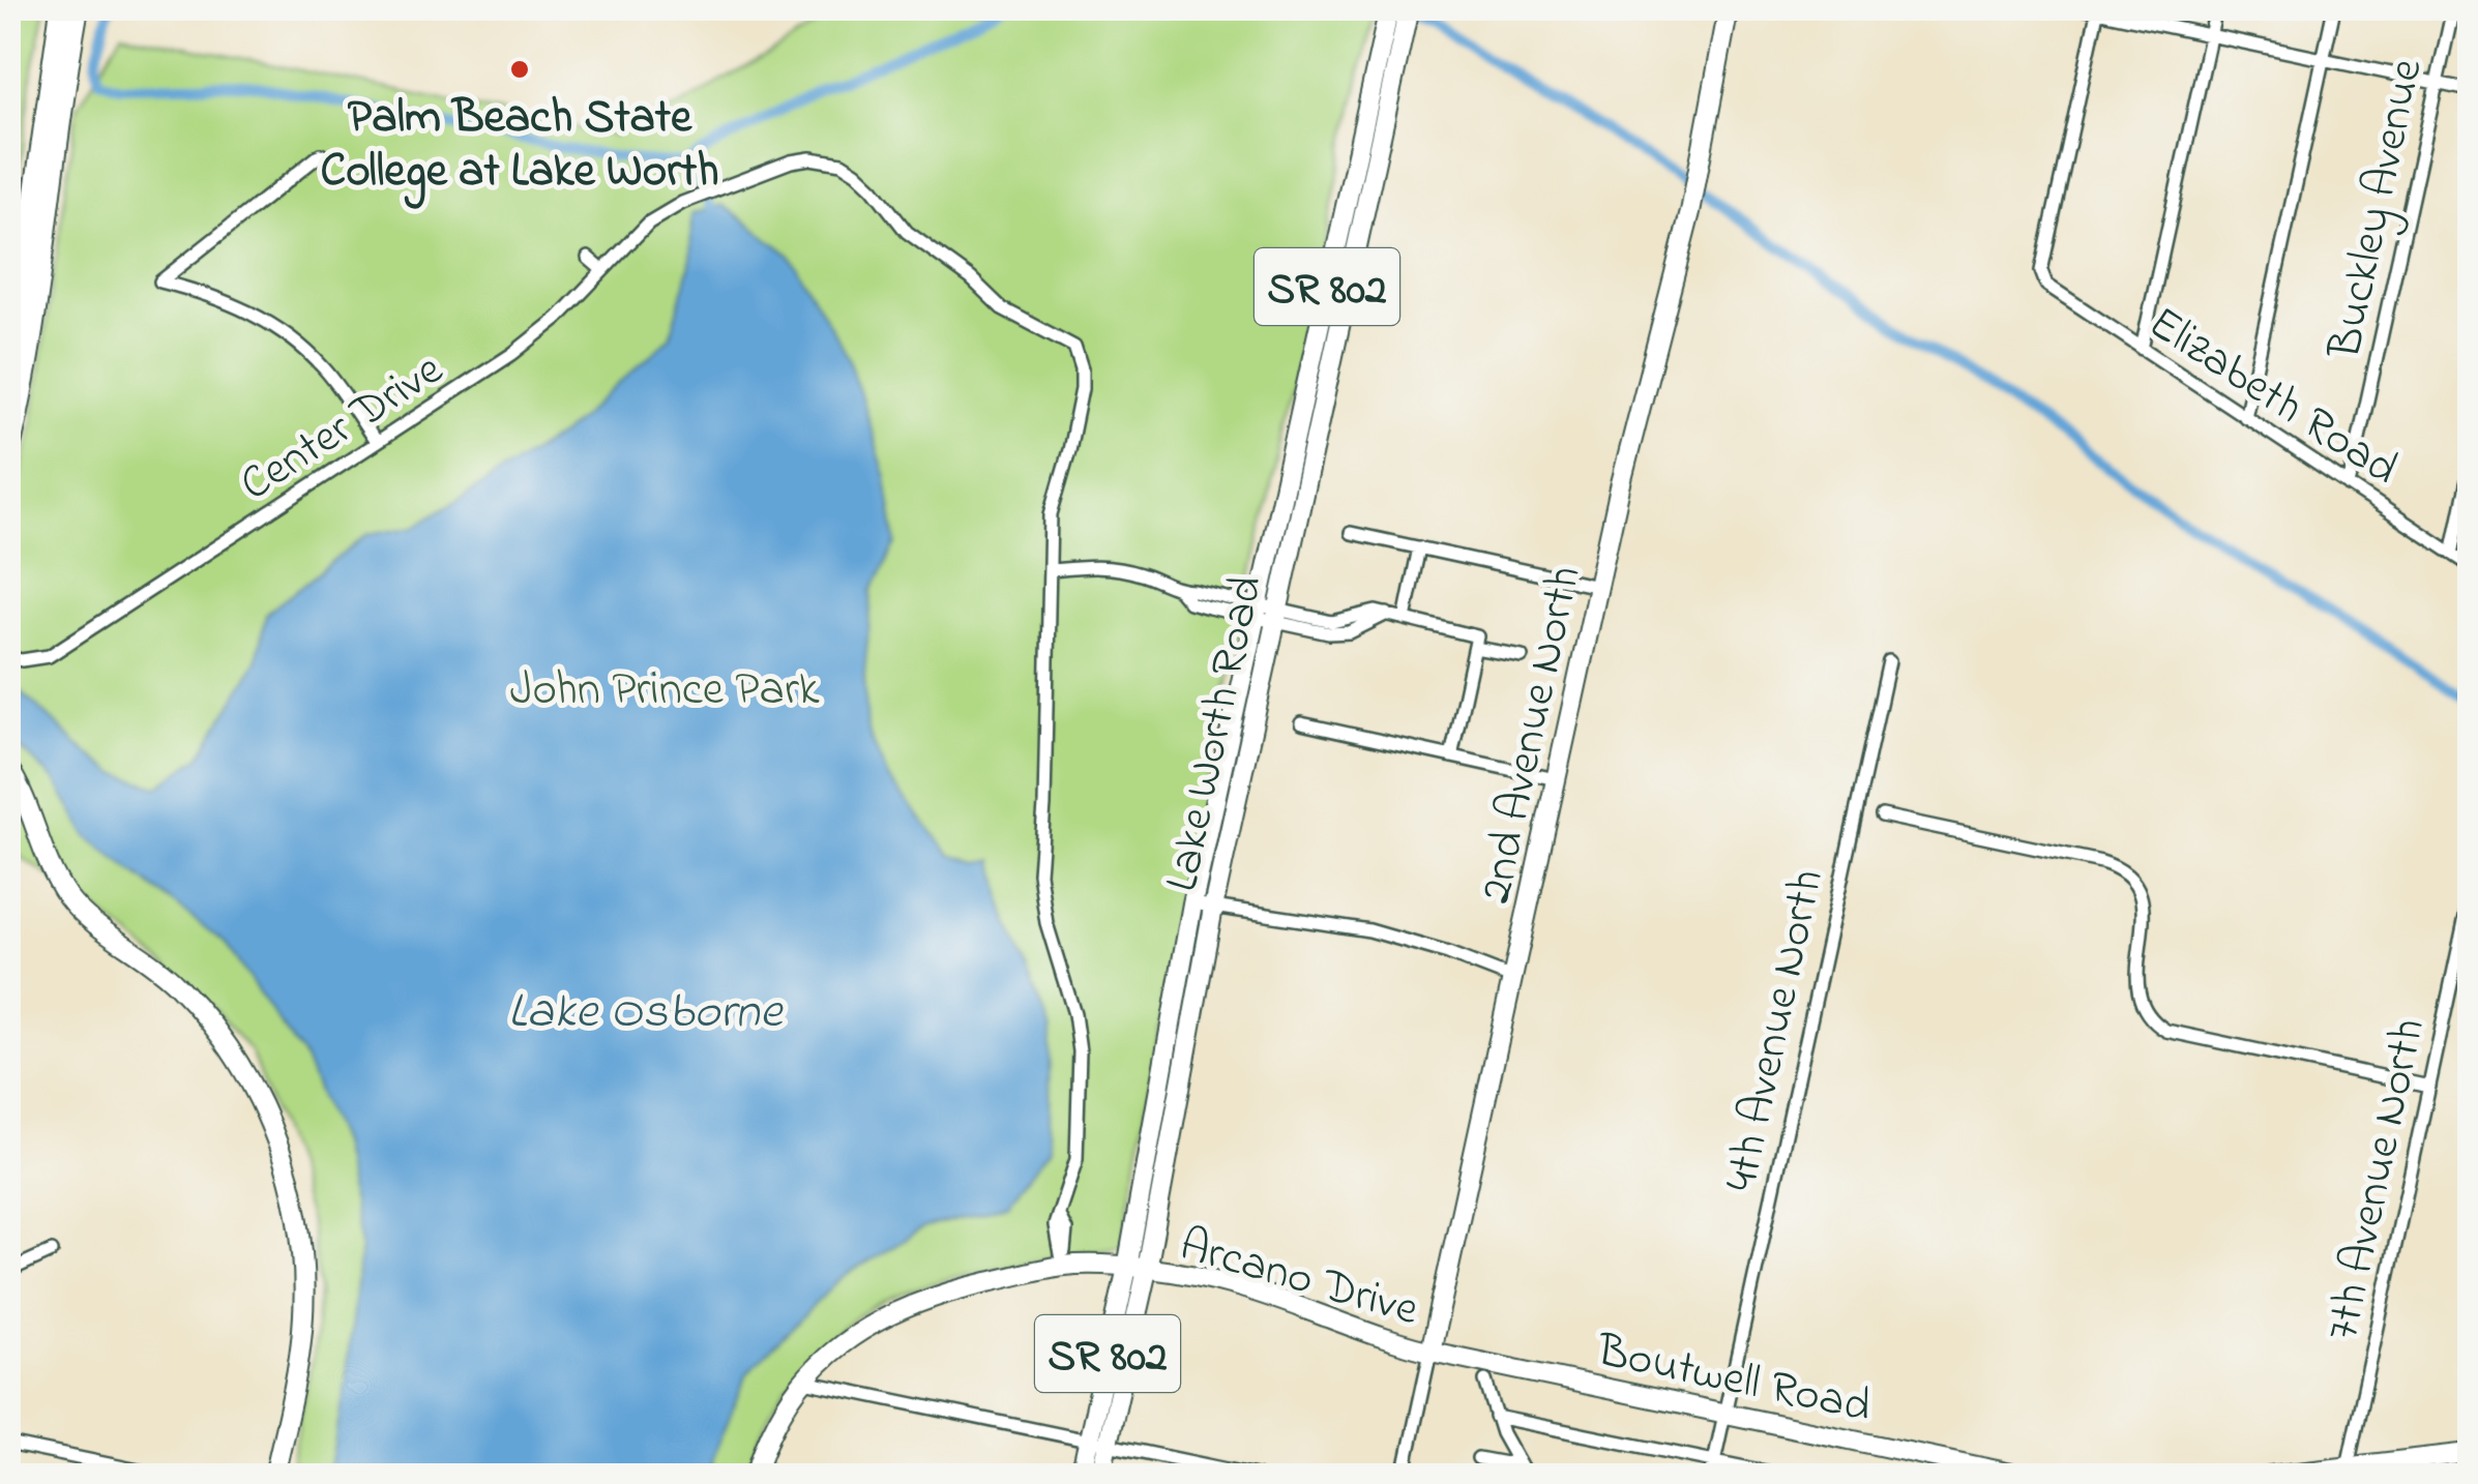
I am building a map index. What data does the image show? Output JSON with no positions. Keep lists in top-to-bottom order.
{
  "streets": {
    "street": [
      "Buckley Avenue",
      "SR 802",
      "Elizabeth Road",
      "Center Drive",
      "Lake Worth Road",
      "2nd Avenue North",
      "4th Avenue North",
      "7th Avenue North",
      "Arcano Drive",
      "Boutwell Road"
    ]
  },
  "crossings": [
    ["Buckley Avenue", "Elizabeth Road"],
    ["Lake Worth Road", "Arcano Drive"],
    ["2nd Avenue North", "Arcano Drive"],
    ["2nd Avenue North", "Boutwell Road"],
    ["4th Avenue North", "Boutwell Road"],
    ["Arcano Drive", "Boutwell Road"]
  ],
  "water": ["Lake Osborne"],
  "parks": ["John Prince Park"],
  "places": ["Palm Beach State College at Lake Worth"]
}
